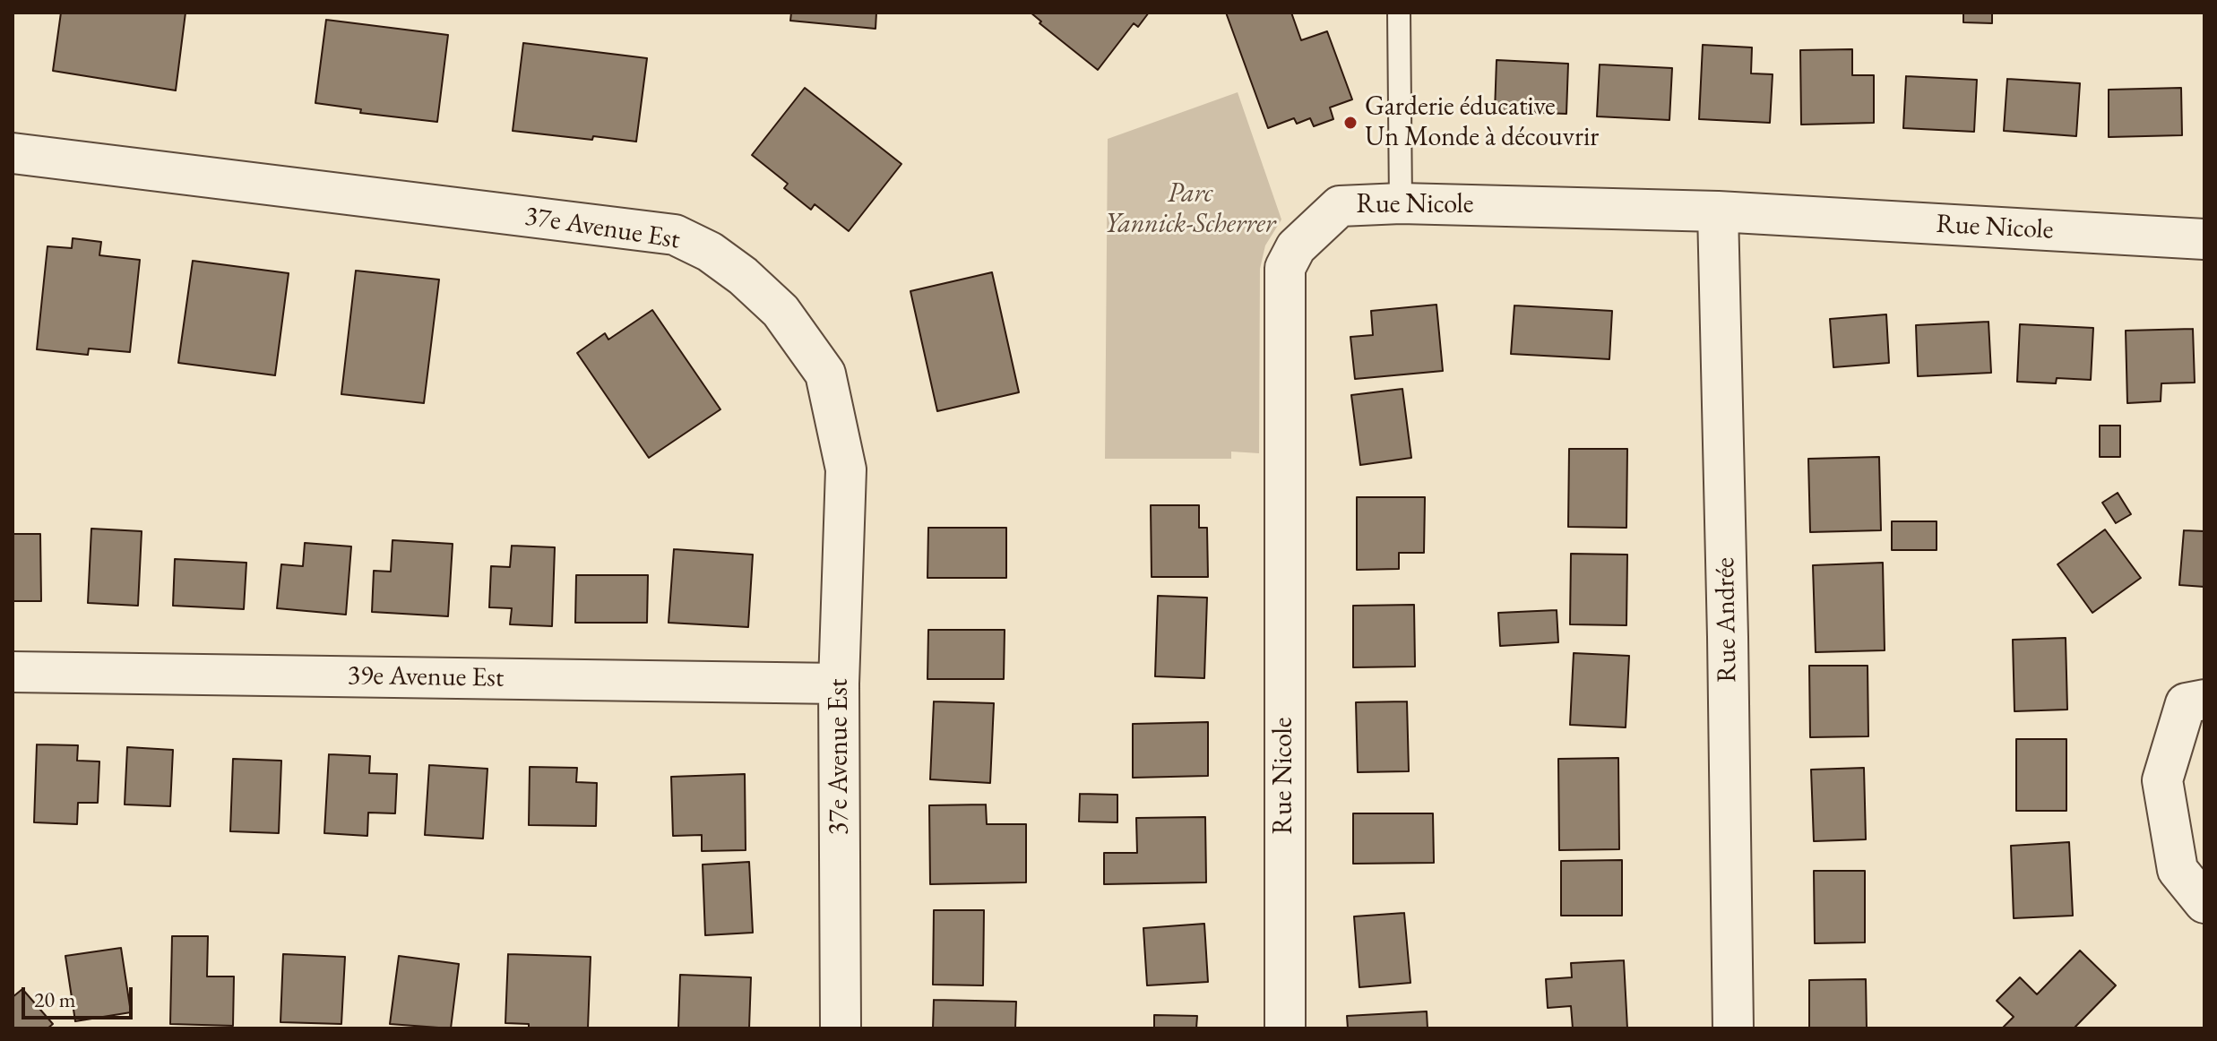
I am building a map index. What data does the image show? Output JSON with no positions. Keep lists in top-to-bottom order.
{
  "streets": {
    "street": [
      "Rue Nicole",
      "37e Avenue Est",
      "Rue Andrée",
      "39e Avenue Est"
    ]
  },
  "crossings": [
    ["Rue Nicole", "Rue Andrée"],
    ["37e Avenue Est", "39e Avenue Est"]
  ],
  "parks": ["Parc Yannick-Scherrer"],
  "places": ["Garderie éducative Un Monde à découvrir"],
  "scale_bar": "20 m"
}
